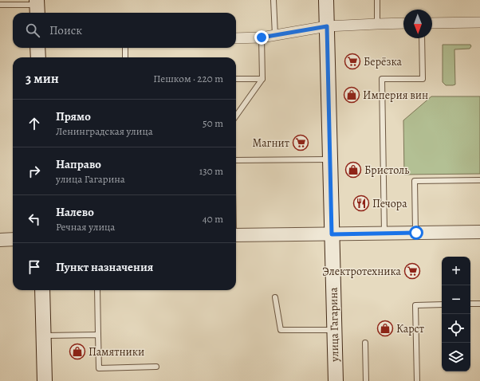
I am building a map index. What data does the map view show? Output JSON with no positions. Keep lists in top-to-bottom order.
{
  "streets": {
    "main road": ["улица Гагарина"]
  },
  "places": {
    "supermarket": ["Берёзка", "Магнит", "Электротехника"],
    "shop": [
      "Империя вин",
      "Бристоль",
      "Карст",
      "Памятники"
    ],
    "restaurant": ["Печора"]
  },
  "north": "bottom",
  "page": {
    "search": "Поиск",
    "heading": ["3 мин", "Пешком · 220 m"],
    "list": [
      ["Прямо", "Ленинградская улица", "50 m"],
      ["Направо", "улица Гагарина", "130 m"],
      ["Налево", "Речная улица", "40 m"],
      "Пункт назначения"
    ],
    "map_buttons": ["+", "−"]
  }
}
